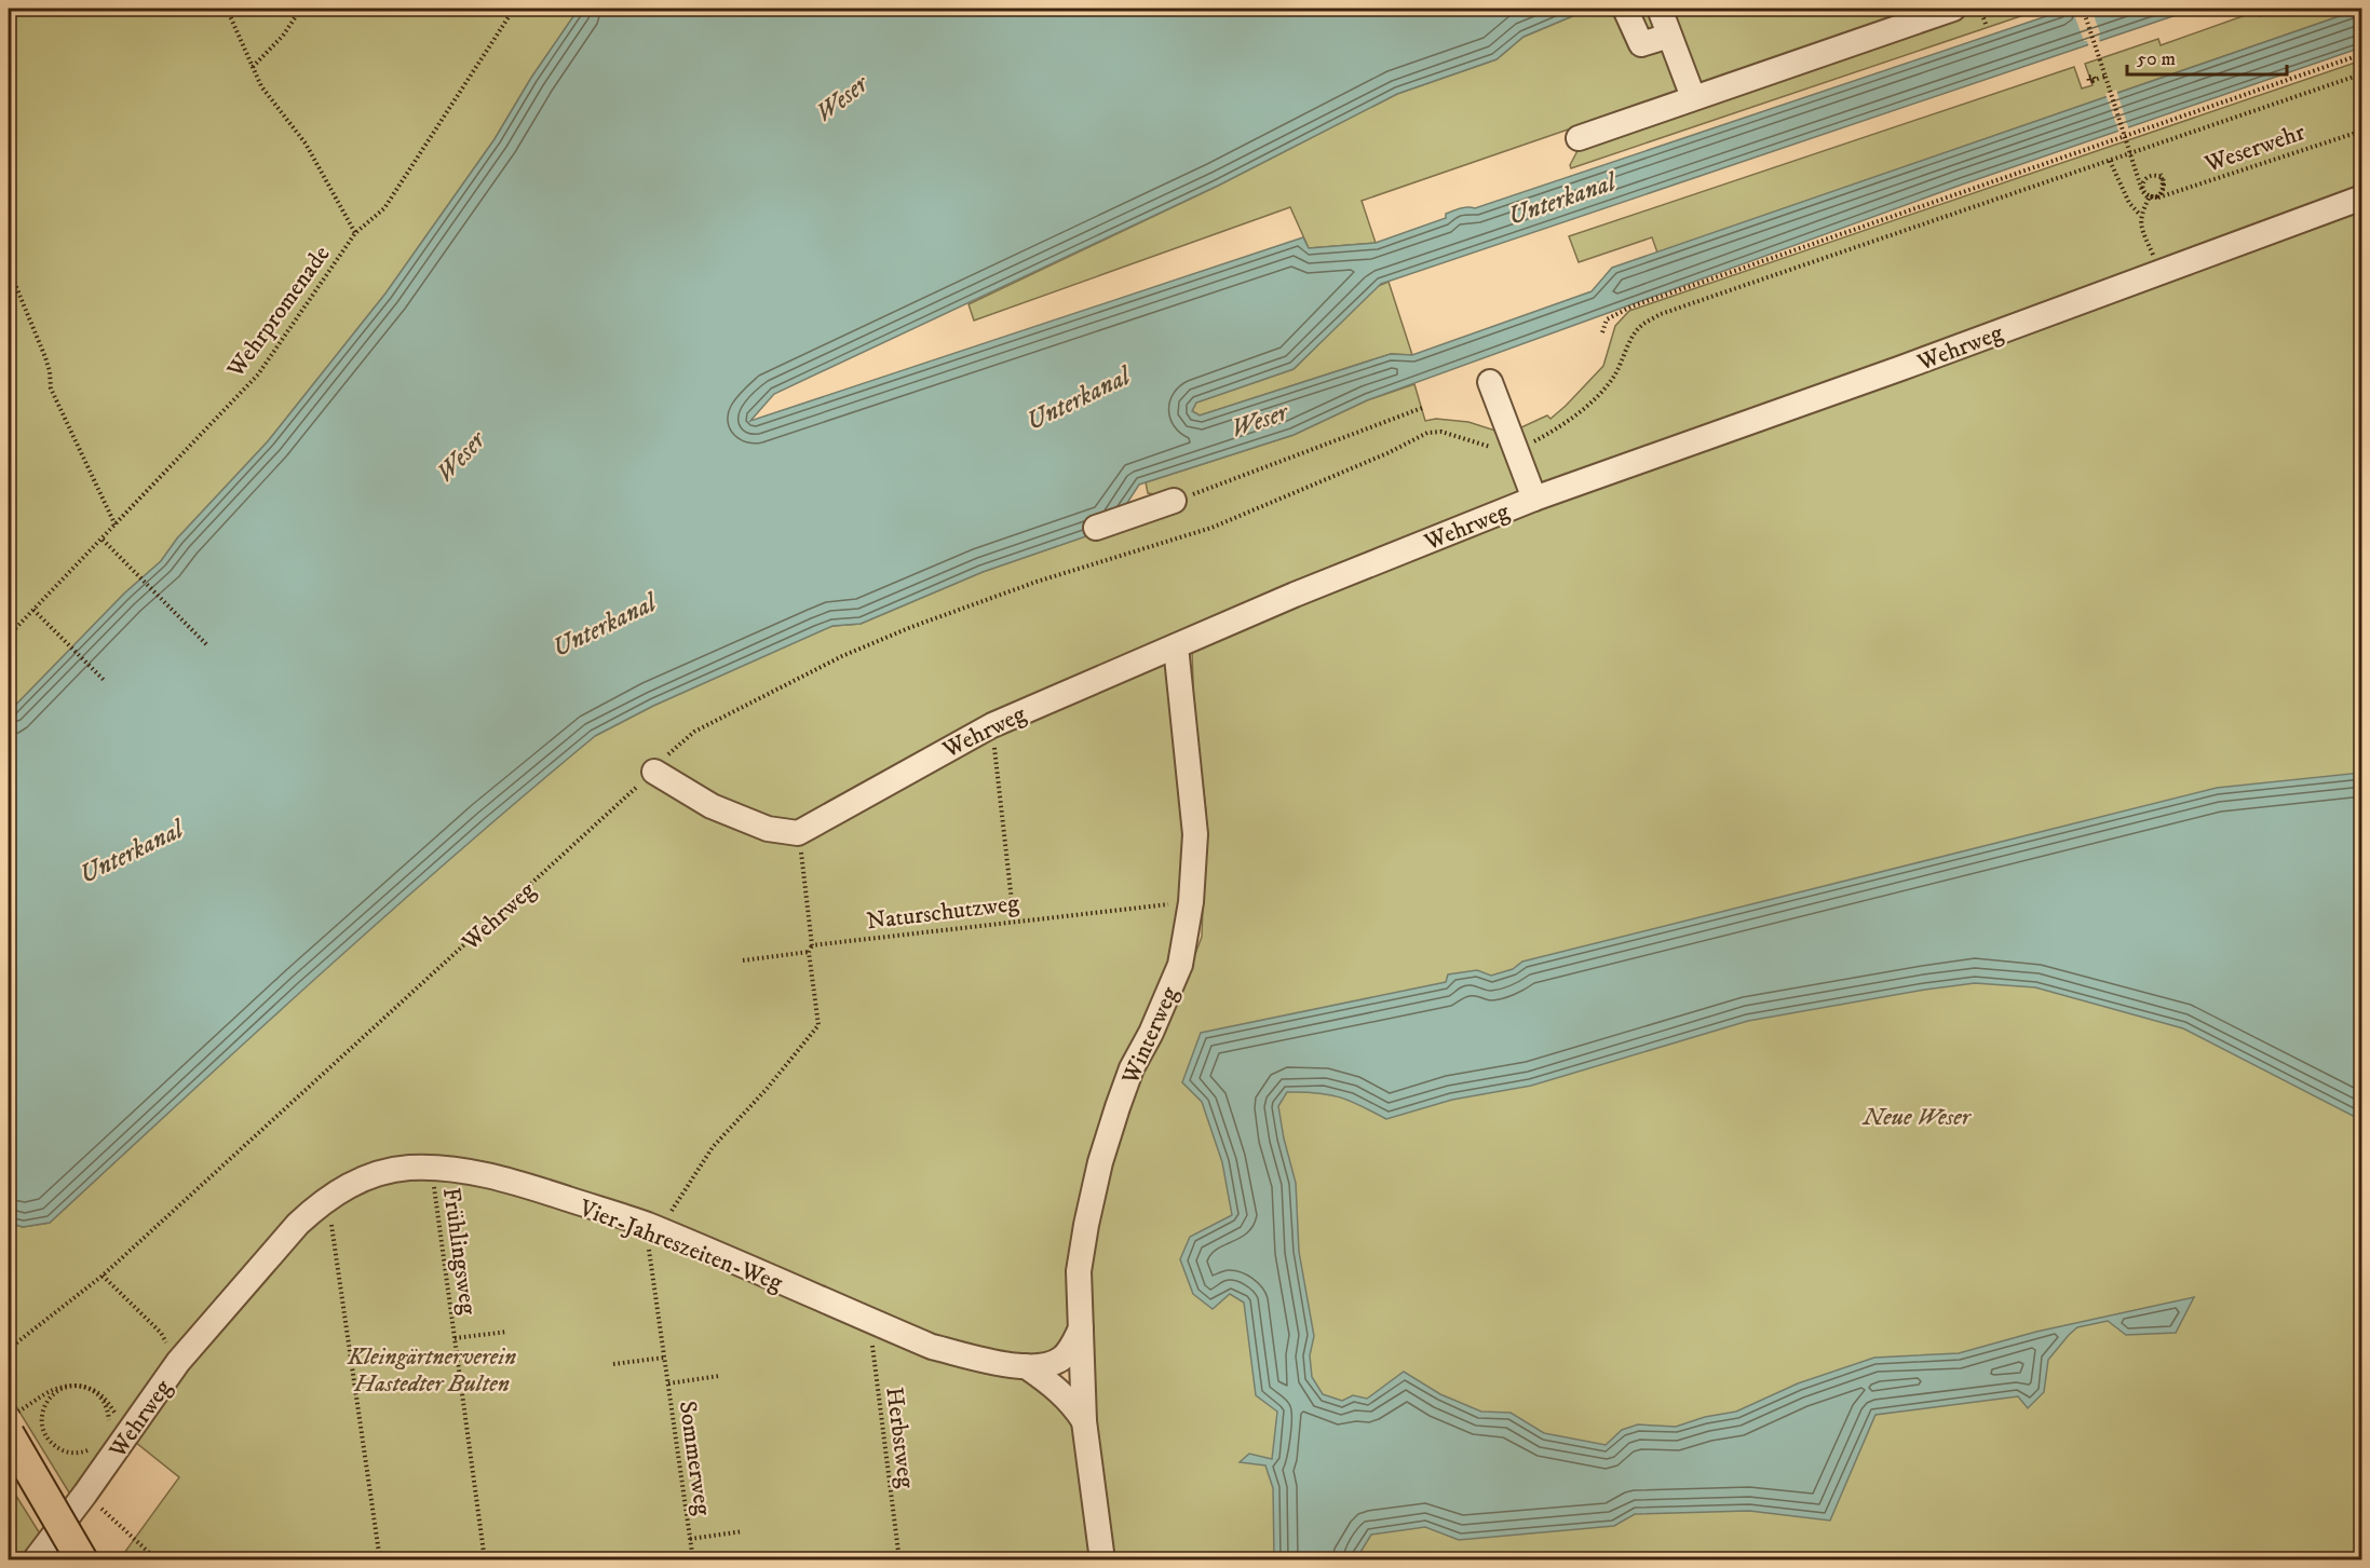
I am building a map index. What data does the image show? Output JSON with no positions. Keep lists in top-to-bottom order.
{
  "streets": {
    "street": ["Wehrweg", "Winterweg", "Vier-Jahreszeiten-Weg"],
    "path": [
      "Weserwehr",
      "Wehrpromenade",
      "Naturschutzweg",
      "Frühlingsweg",
      "Herbstweg",
      "Sommerweg"
    ]
  },
  "crossings": [
    ["Wehrweg", "Winterweg"],
    ["Wehrweg", "Vier-Jahreszeiten-Weg"],
    ["Naturschutzweg", "Winterweg"],
    ["Winterweg", "Vier-Jahreszeiten-Weg"],
    ["Vier-Jahreszeiten-Weg", "Frühlingsweg"],
    ["Vier-Jahreszeiten-Weg", "Herbstweg"],
    ["Vier-Jahreszeiten-Weg", "Sommerweg"]
  ],
  "water": ["Weser", "Unterkanal"],
  "parks": ["Neue Weser", "Kleingärtnerverein Hastedter Bulten"],
  "scale_bar": "50 m"
}
